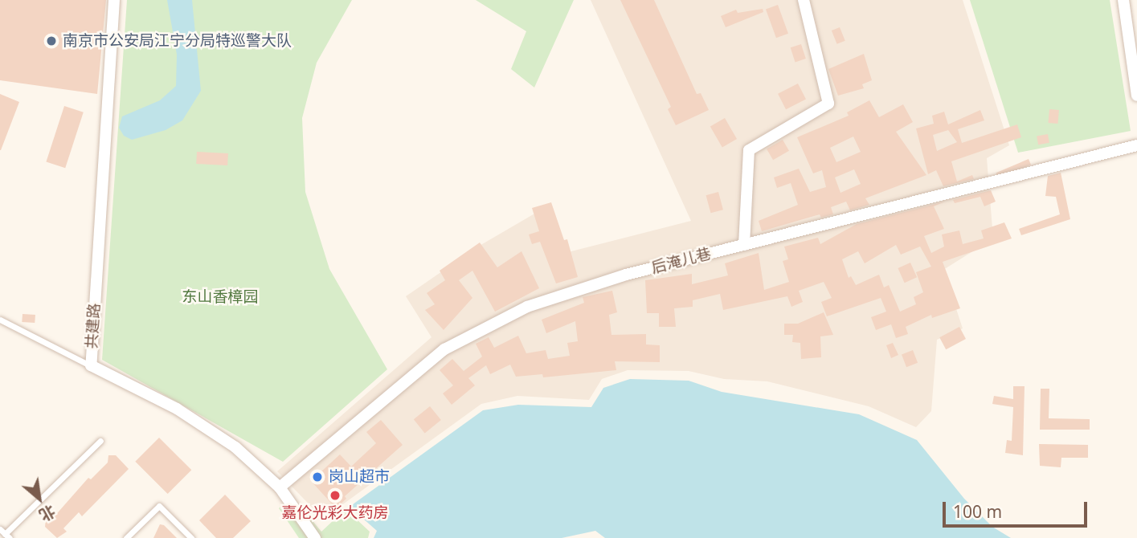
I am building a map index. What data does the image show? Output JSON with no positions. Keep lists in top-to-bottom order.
{
  "streets": {
    "street": ["后淹儿巷", "共建路"]
  },
  "crossings": [
    ["后淹儿巷", "共建路"]
  ],
  "parks": ["东山香樟园"],
  "places": ["南京市公安局江宁分局特巡警大队", "岗山超市", "嘉伦光彩大药房"],
  "scale_bar": "100 m",
  "north": "bottom right"
}
